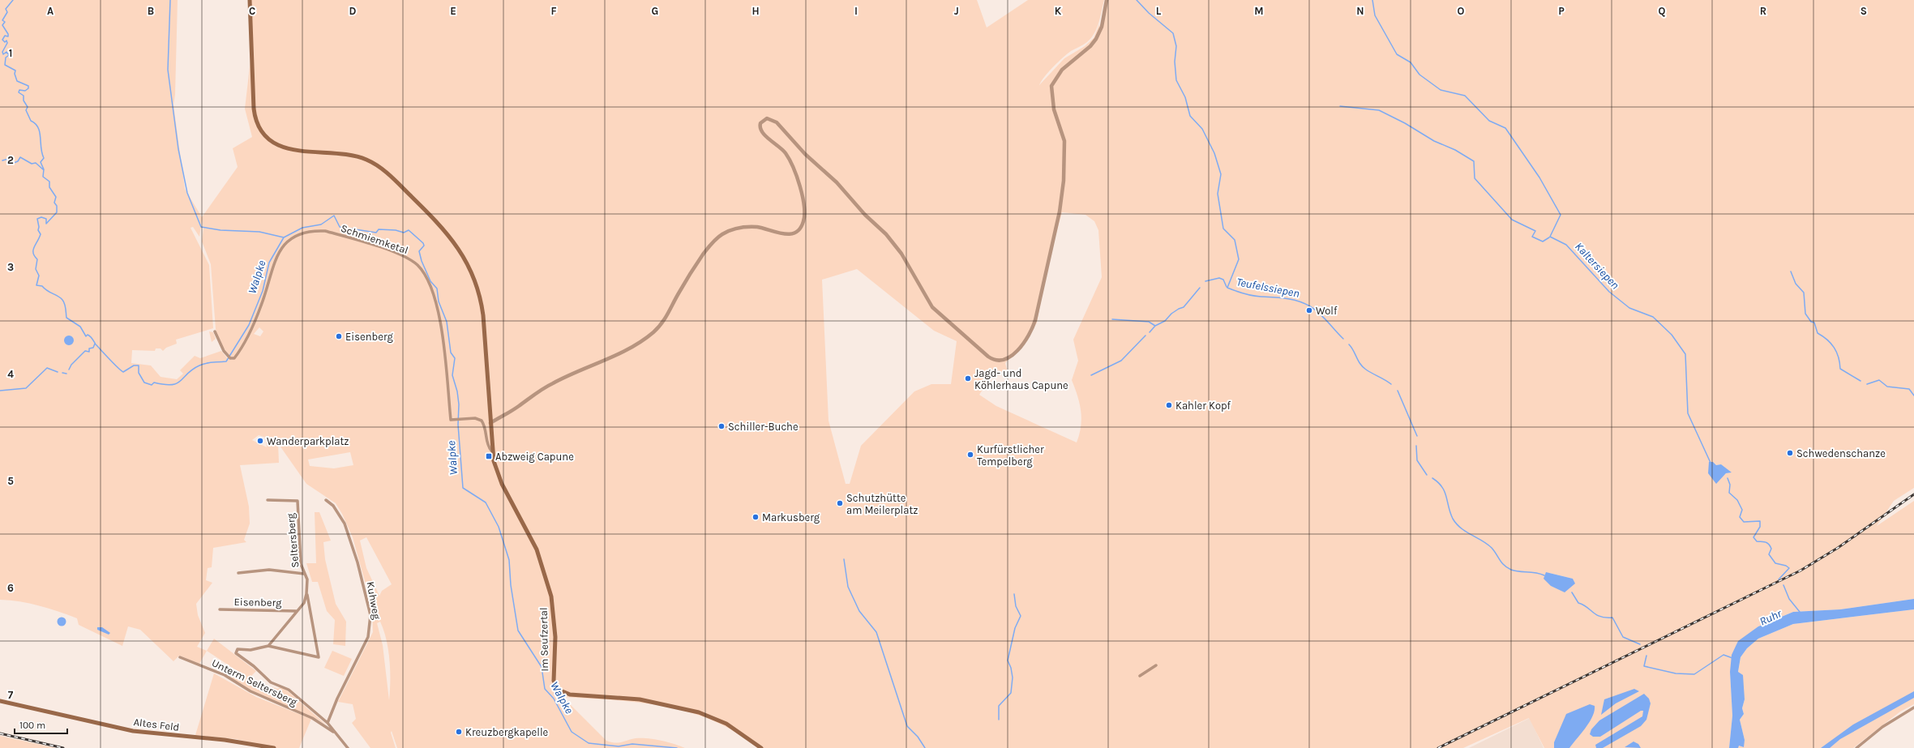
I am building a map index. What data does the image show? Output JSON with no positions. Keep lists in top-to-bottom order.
{
  "streets": {
    "main road": ["Im Seufzertal", "Altes Feld"],
    "street": [
      "Schmiemketal",
      "Seltersberg",
      "Kuhweg",
      "Eisenberg",
      "Unterm Seltersberg"
    ]
  },
  "crossings": [
    ["Schmiemketal", "Im Seufzertal"],
    ["Seltersberg", "Eisenberg"]
  ],
  "water": [
    "Kaltersiepen",
    "Walpke",
    "Teufelssiepen",
    "Ruhr"
  ],
  "places": {
    "other": [
      "Wolf",
      "Eisenberg",
      "Jagd- und Köhlerhaus Capune",
      "Kahler Kopf",
      "Schiller-Buche",
      "Wanderparkplatz",
      "Schwedenschanze",
      "Kurfürstlicher Tempelberg",
      "Schutzhütte am Meilerplatz",
      "Markusberg",
      "Kreuzbergkapelle"
    ],
    "transit": ["Abzweig Capune"]
  },
  "scale_bar": "100 m",
  "grid": {
    "columns": [
      "A",
      "B",
      "C",
      "D",
      "E",
      "F",
      "G",
      "H",
      "I",
      "J",
      "K",
      "L",
      "M",
      "N",
      "O",
      "P",
      "Q",
      "R",
      "S"
    ],
    "rows": [
      "1",
      "2",
      "3",
      "4",
      "5",
      "6",
      "7"
    ]
  }
}
